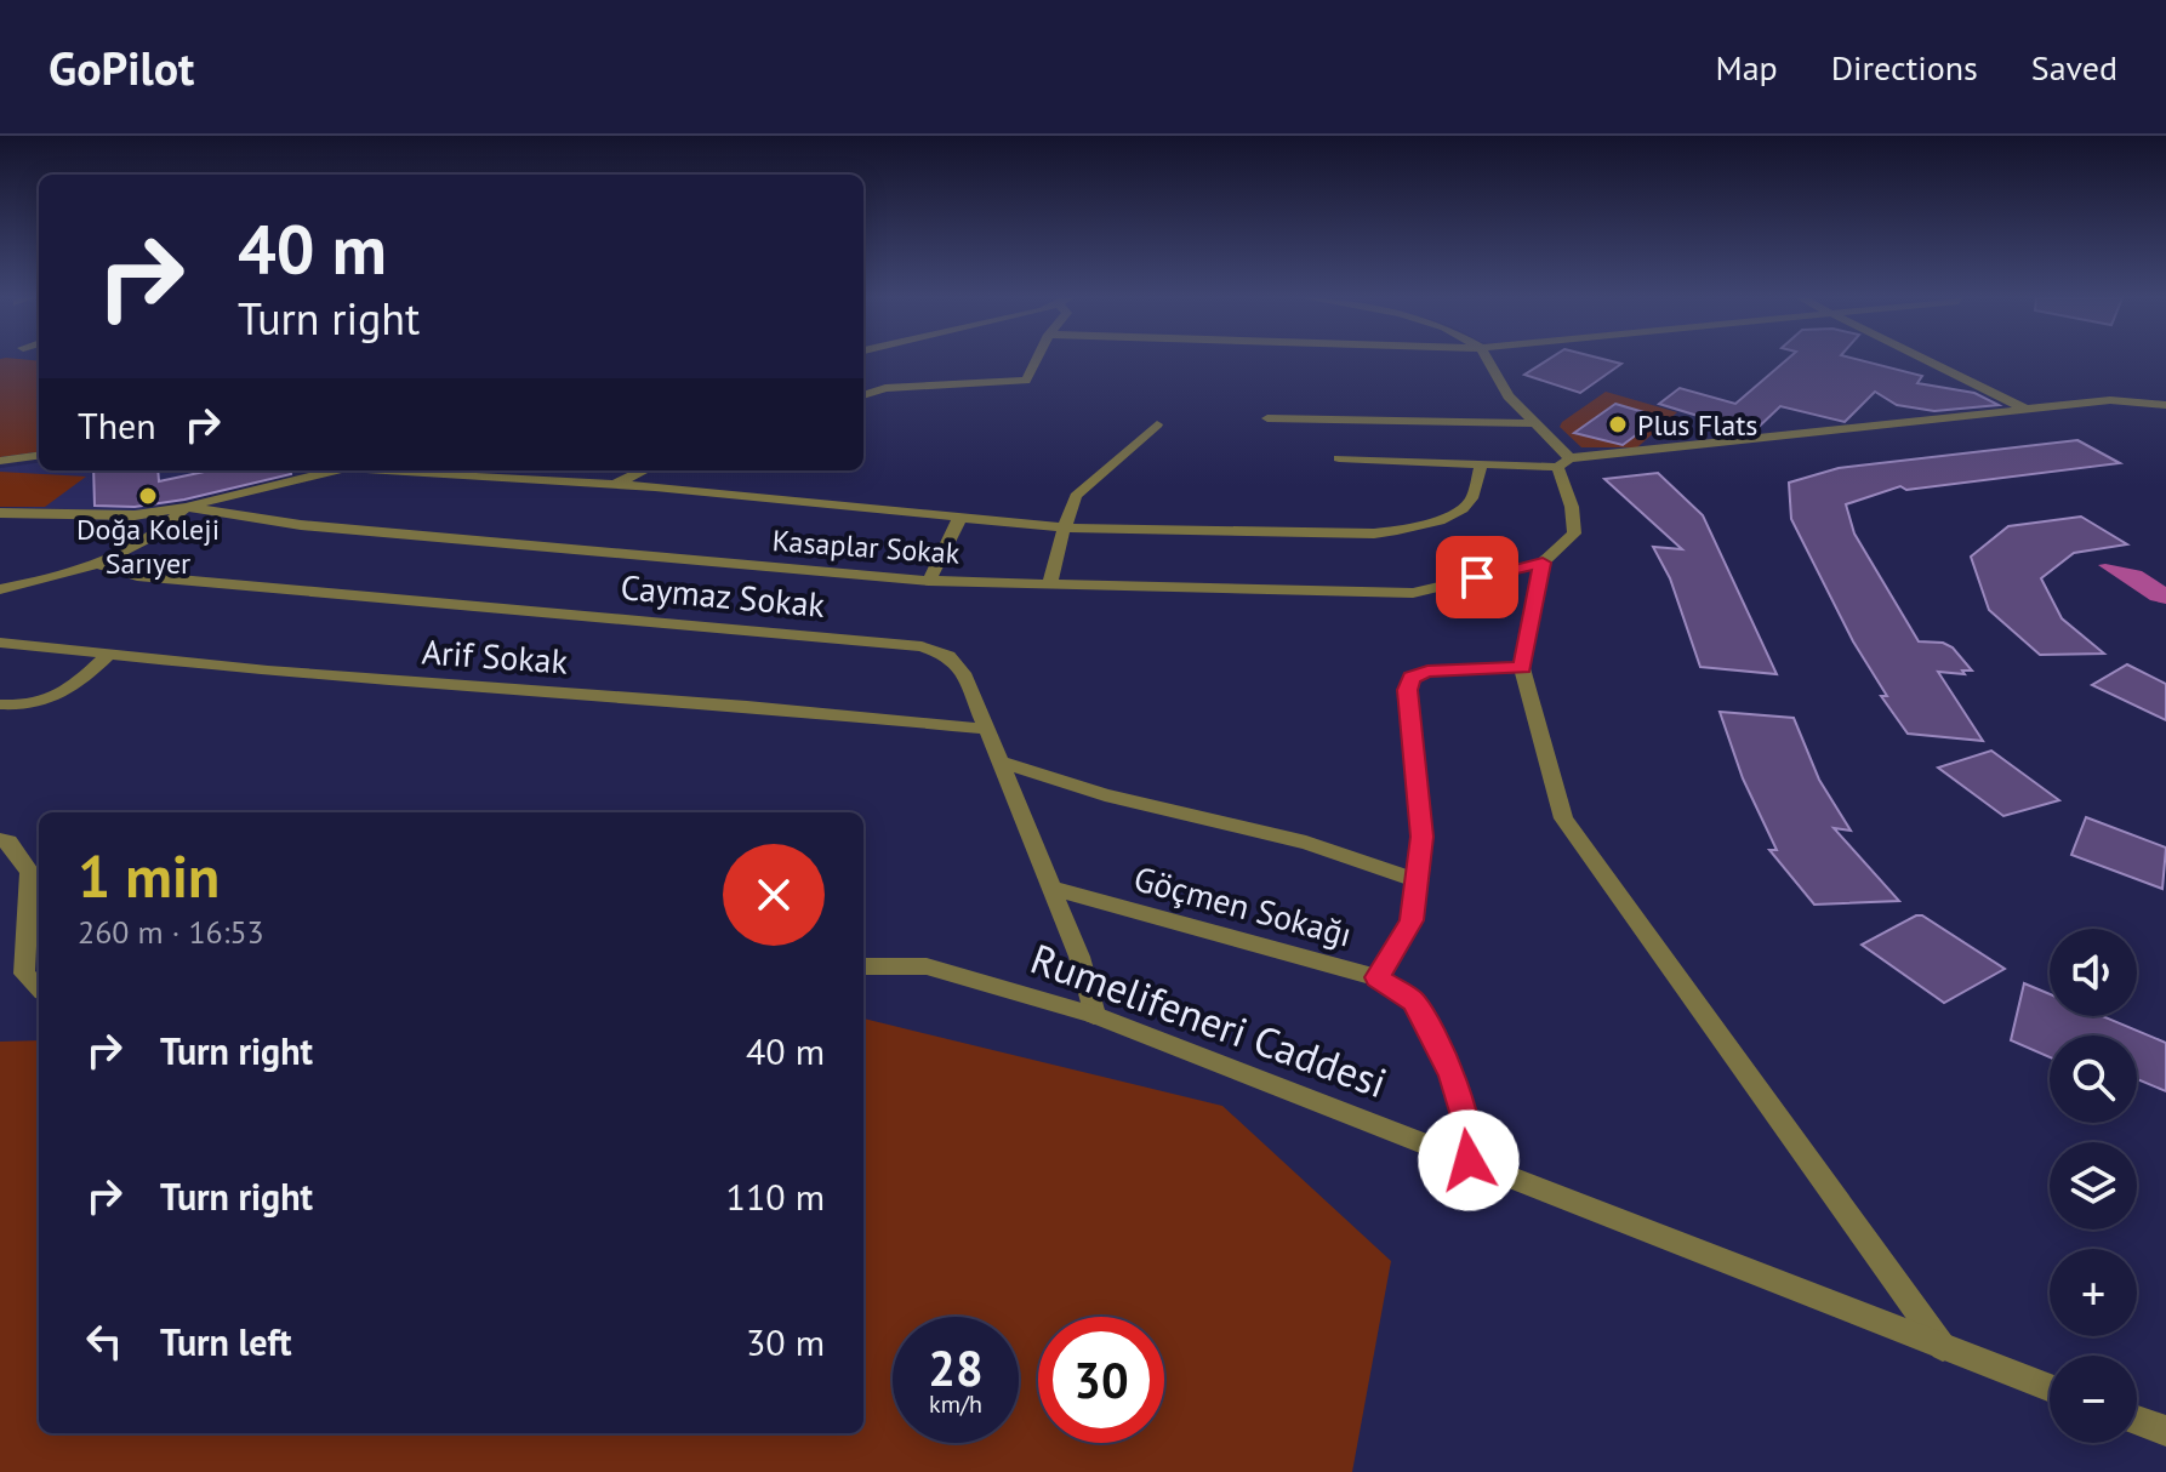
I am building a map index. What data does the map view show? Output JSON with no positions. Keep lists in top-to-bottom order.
{
  "streets": {
    "street": [
      "Kasaplar Sokak",
      "Caymaz Sokak",
      "Arif Sokak",
      "Göçmen Sokağı",
      "Rumelifeneri Caddesi"
    ]
  },
  "crossings": [
    ["Caymaz Sokak", "Arif Sokak"],
    ["Caymaz Sokak", "Göçmen Sokağı"],
    ["Caymaz Sokak", "Rumelifeneri Caddesi"],
    ["Göçmen Sokağı", "Rumelifeneri Caddesi"]
  ],
  "places": ["Plus Flats", "Doğa Koleji Sarıyer"],
  "page": {
    "header": "GoPilot",
    "nav": ["Map", "Directions", "Saved"],
    "turn": ["40 m", "Turn right"],
    "then": "Then",
    "heading": ["1 min", "260 m · 16:53"],
    "map_buttons": ["+", "−"],
    "list": [
      {
        "name": "Turn right",
        "value": "40 m"
      },
      {
        "name": "Turn right",
        "value": "110 m"
      },
      {
        "name": "Turn left",
        "value": "30 m"
      }
    ],
    "speed": "28 km/h",
    "limit": "30"
  }
}
